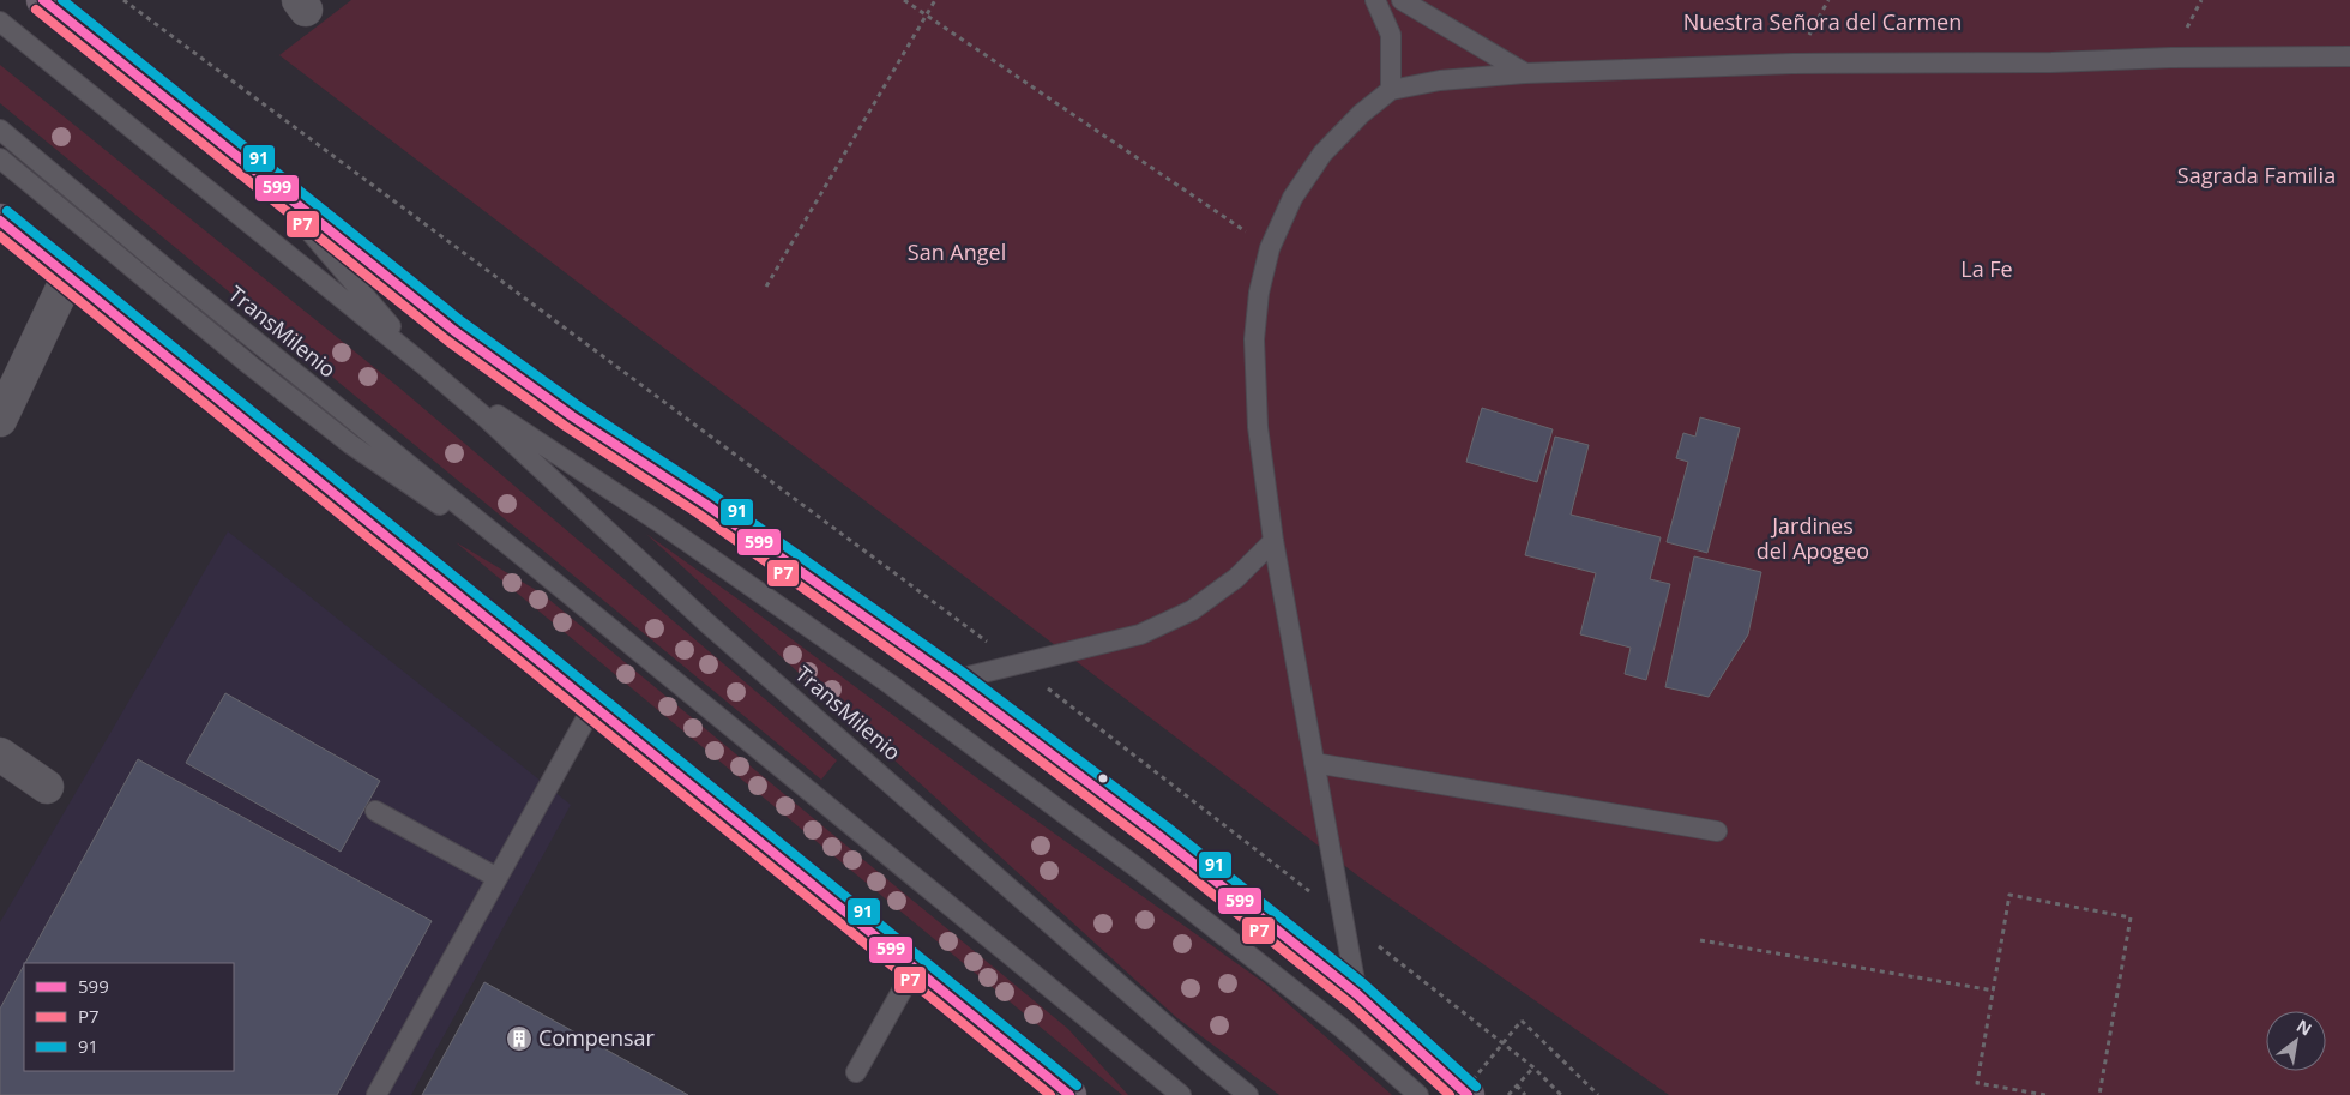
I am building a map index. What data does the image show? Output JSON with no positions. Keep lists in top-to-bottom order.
{
  "streets": {
    "lane": ["TransMilenio"]
  },
  "parks": [
    "Nuestra Señora del Carmen",
    "Sagrada Familia",
    "San Angel",
    "La Fe",
    "Jardines del Apogeo"
  ],
  "places": {
    "building": ["Compensar"]
  },
  "lines": ["transit line 599", "transit line 91", "transit line P7"],
  "legend": ["599", "P7", "91"],
  "north": "top right"
}
